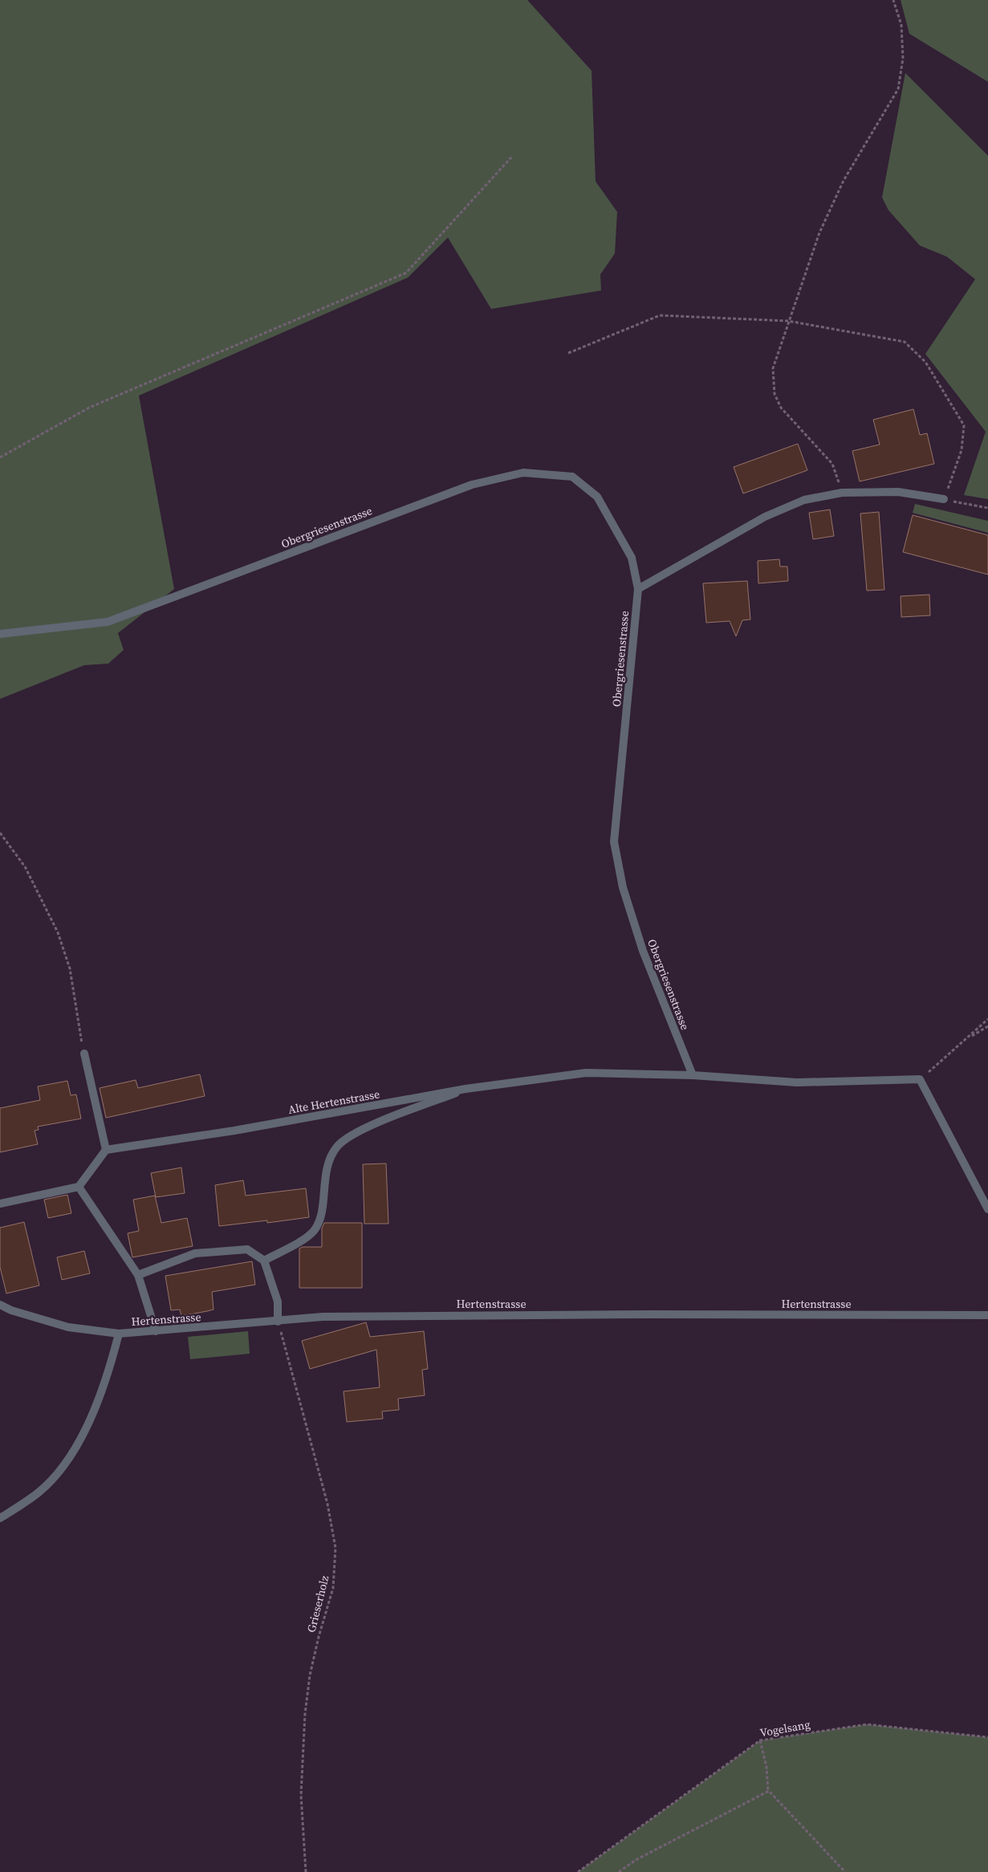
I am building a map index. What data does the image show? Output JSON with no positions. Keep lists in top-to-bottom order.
{
  "streets": {
    "street": ["Obergriesenstrasse", "Alte Hertenstrasse", "Hertenstrasse"],
    "path": ["Grieserholz", "Vogelsang"]
  },
  "crossings": [
    ["Obergriesenstrasse", "Alte Hertenstrasse"],
    ["Hertenstrasse", "Grieserholz"]
  ]
}
